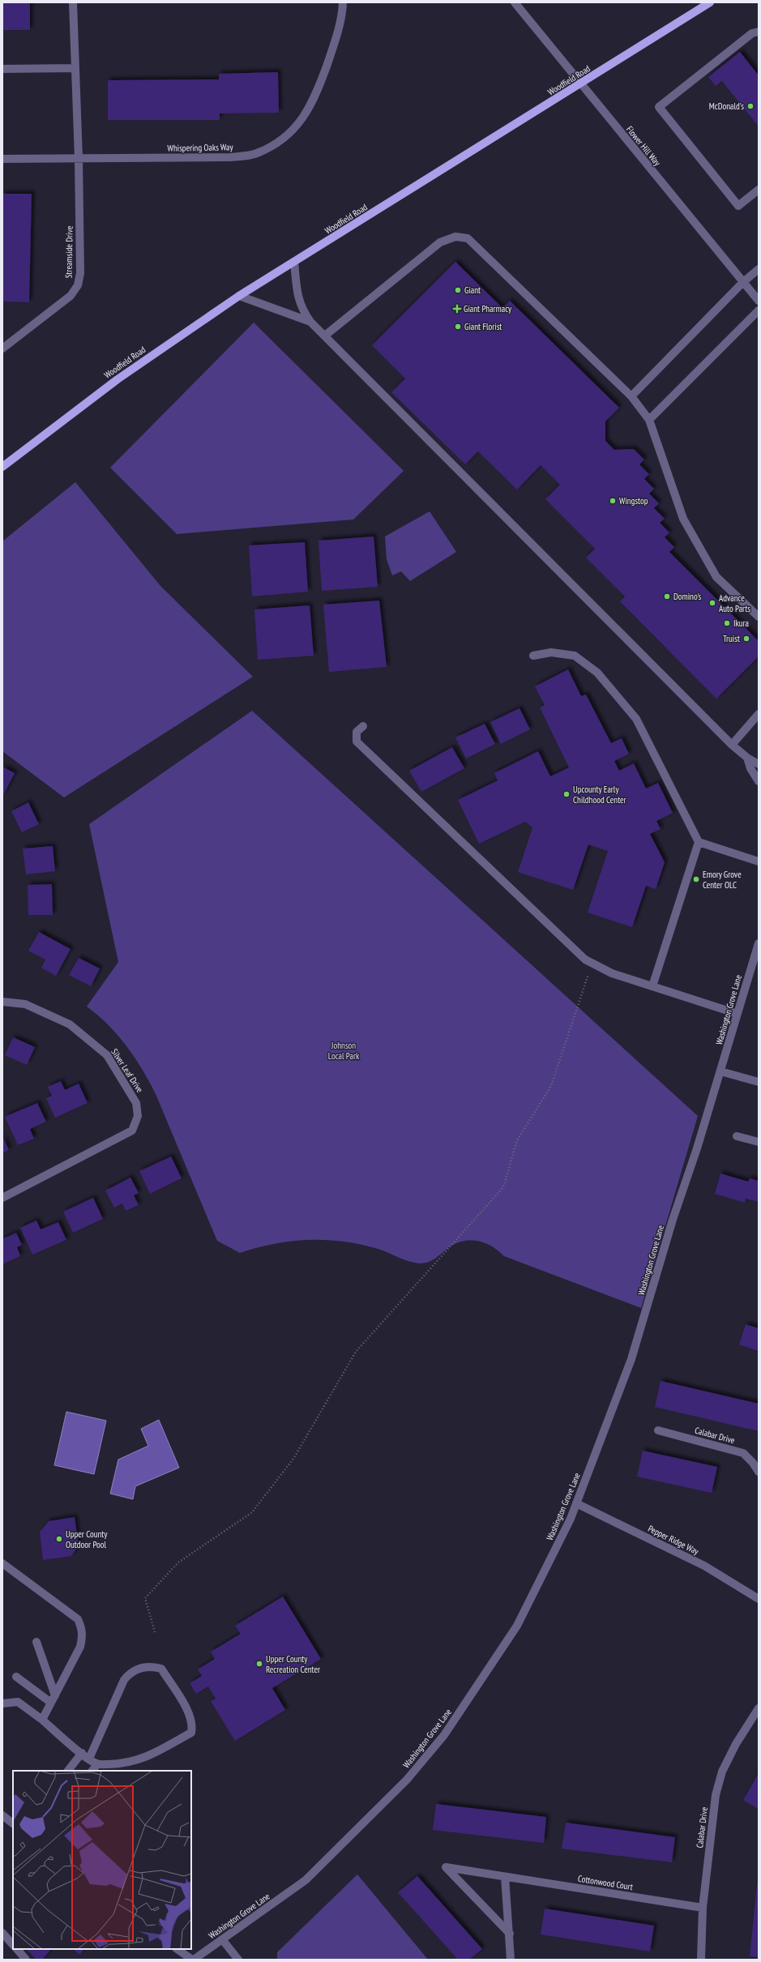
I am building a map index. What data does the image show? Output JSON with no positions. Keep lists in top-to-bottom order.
{
  "streets": {
    "main road": ["Woodfield Road"],
    "street": [
      "Flower Hill Way",
      "Whispering Oaks Way",
      "Streamside Drive",
      "Washington Grove Lane",
      "Silver Leaf Drive",
      "Calabar Drive",
      "Pepper Ridge Way",
      "Cottonwood Court"
    ]
  },
  "crossings": [
    ["Woodfield Road", "Flower Hill Way"],
    ["Whispering Oaks Way", "Streamside Drive"],
    ["Washington Grove Lane", "Pepper Ridge Way"],
    ["Calabar Drive", "Cottonwood Court"]
  ],
  "parks": ["Johnson Local Park"],
  "places": {
    "other": [
      "McDonald's",
      "Giant",
      "Giant Florist",
      "Wingstop",
      "Domino's",
      "Advance Auto Parts",
      "Ikura",
      "Truist",
      "Upcounty Early Childhood Center",
      "Emory Grove Center OLC",
      "Upper County Outdoor Pool",
      "Upper County Recreation Center"
    ],
    "health": ["Giant Pharmacy"]
  }
}
